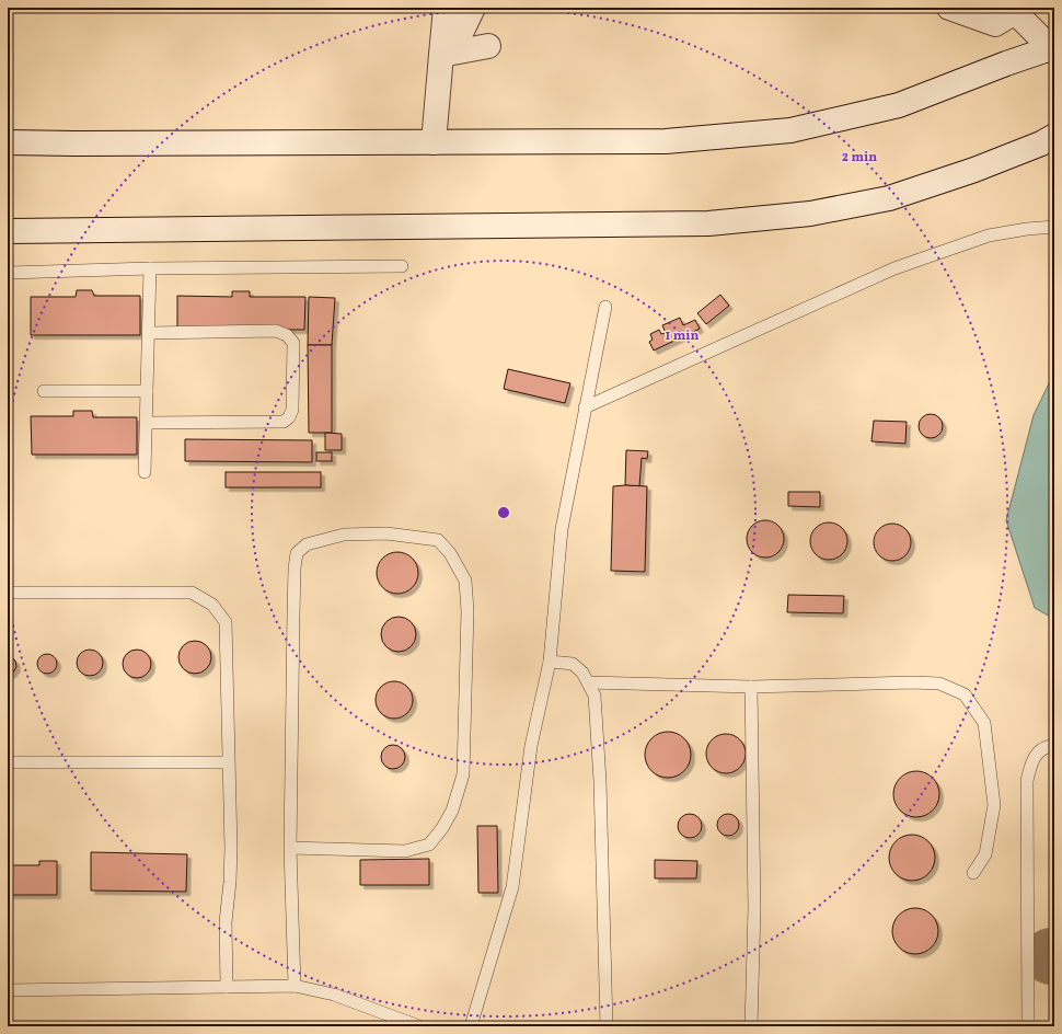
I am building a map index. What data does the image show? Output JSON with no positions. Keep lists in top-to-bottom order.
{
  "rings": ["2 min", "1 min"]
}
